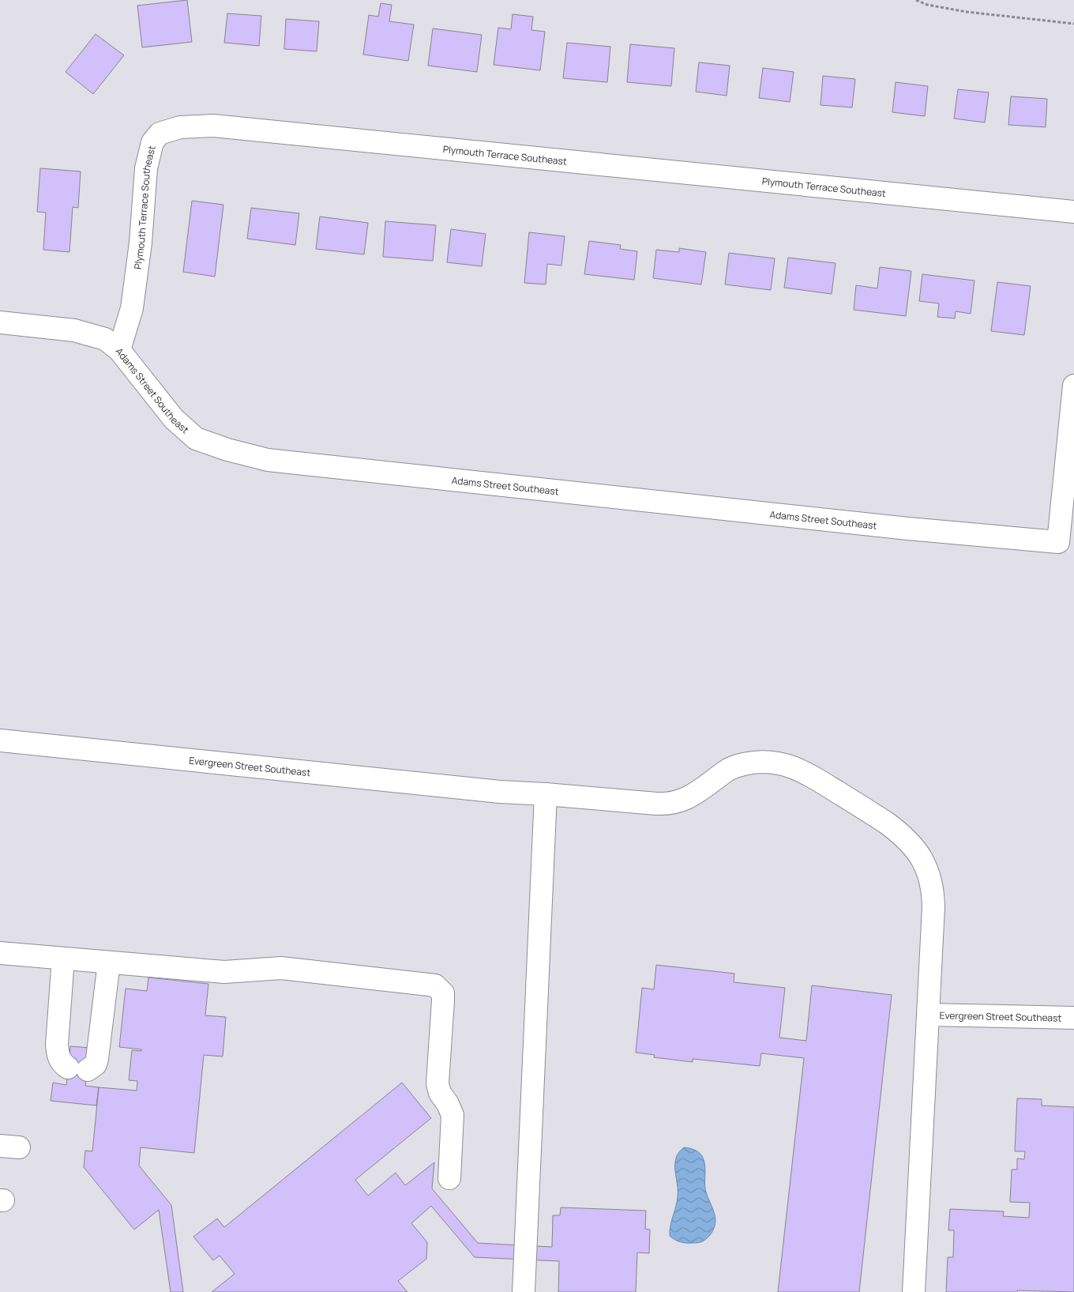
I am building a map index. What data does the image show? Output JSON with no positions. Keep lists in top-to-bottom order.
{
  "streets": {
    "street": ["Plymouth Terrace Southeast", "Adams Street Southeast", "Evergreen Street Southeast"]
  },
  "crossings": [
    ["Plymouth Terrace Southeast", "Adams Street Southeast"]
  ]
}
